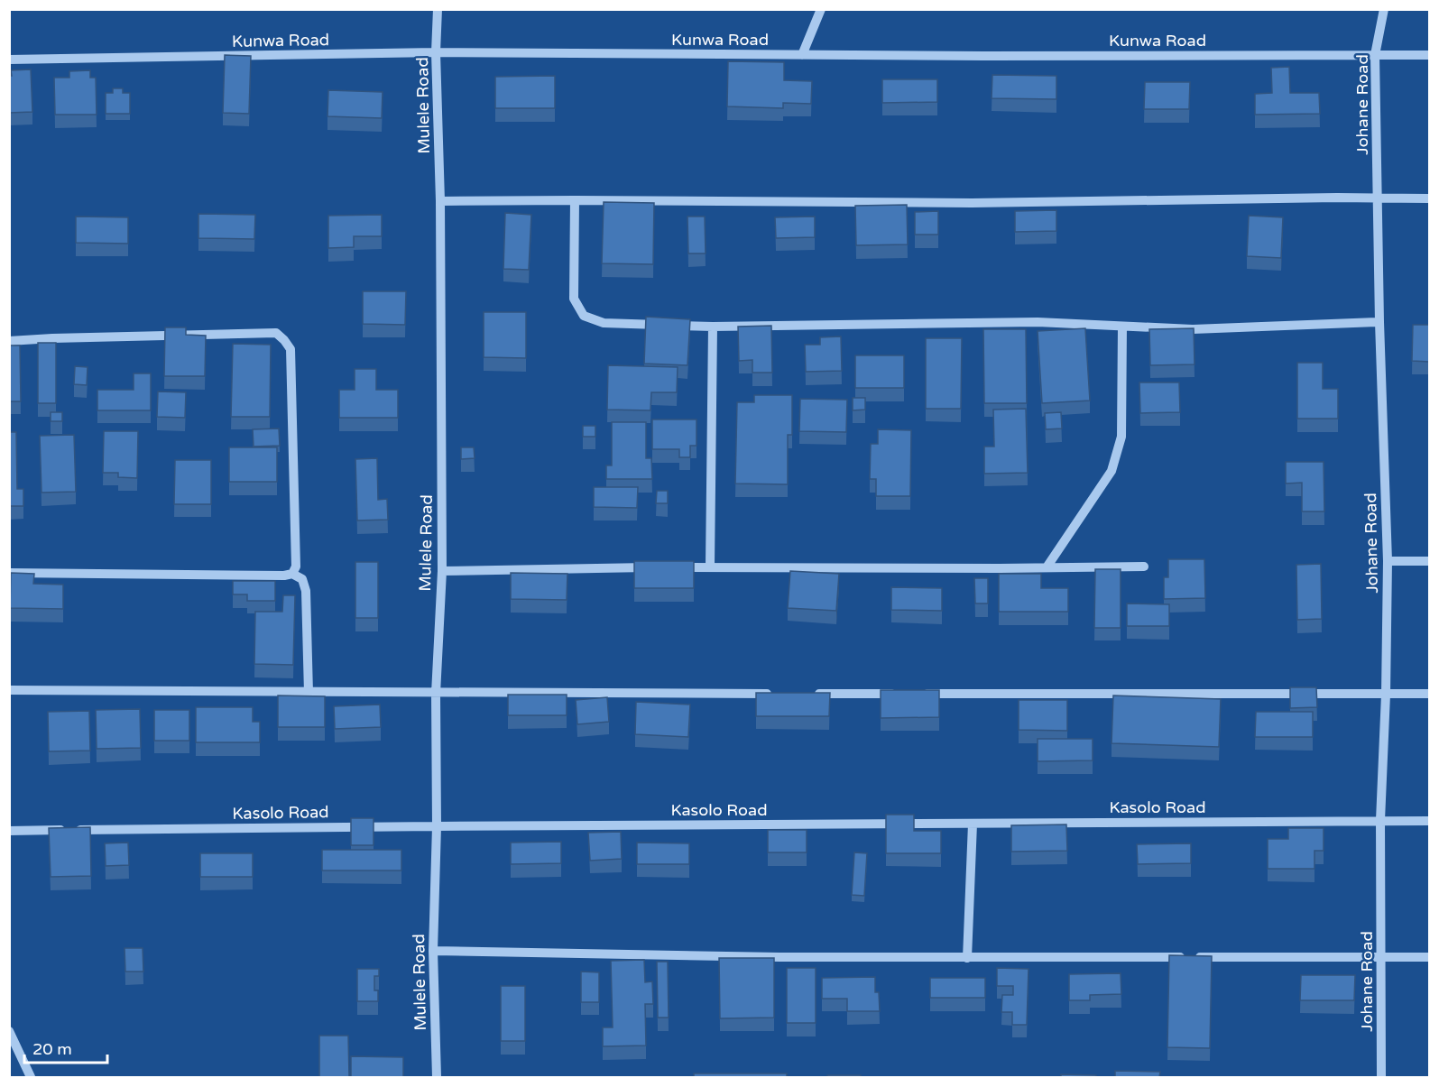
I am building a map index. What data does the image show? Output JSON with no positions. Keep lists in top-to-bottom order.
{
  "streets": {
    "street": [
      "Kunwa Road",
      "Johane Road",
      "Mulele Road",
      "Kasolo Road"
    ]
  },
  "crossings": [
    ["Kunwa Road", "Johane Road"],
    ["Kunwa Road", "Mulele Road"],
    ["Johane Road", "Kasolo Road"],
    ["Mulele Road", "Kasolo Road"]
  ],
  "scale_bar": "20 m"
}
